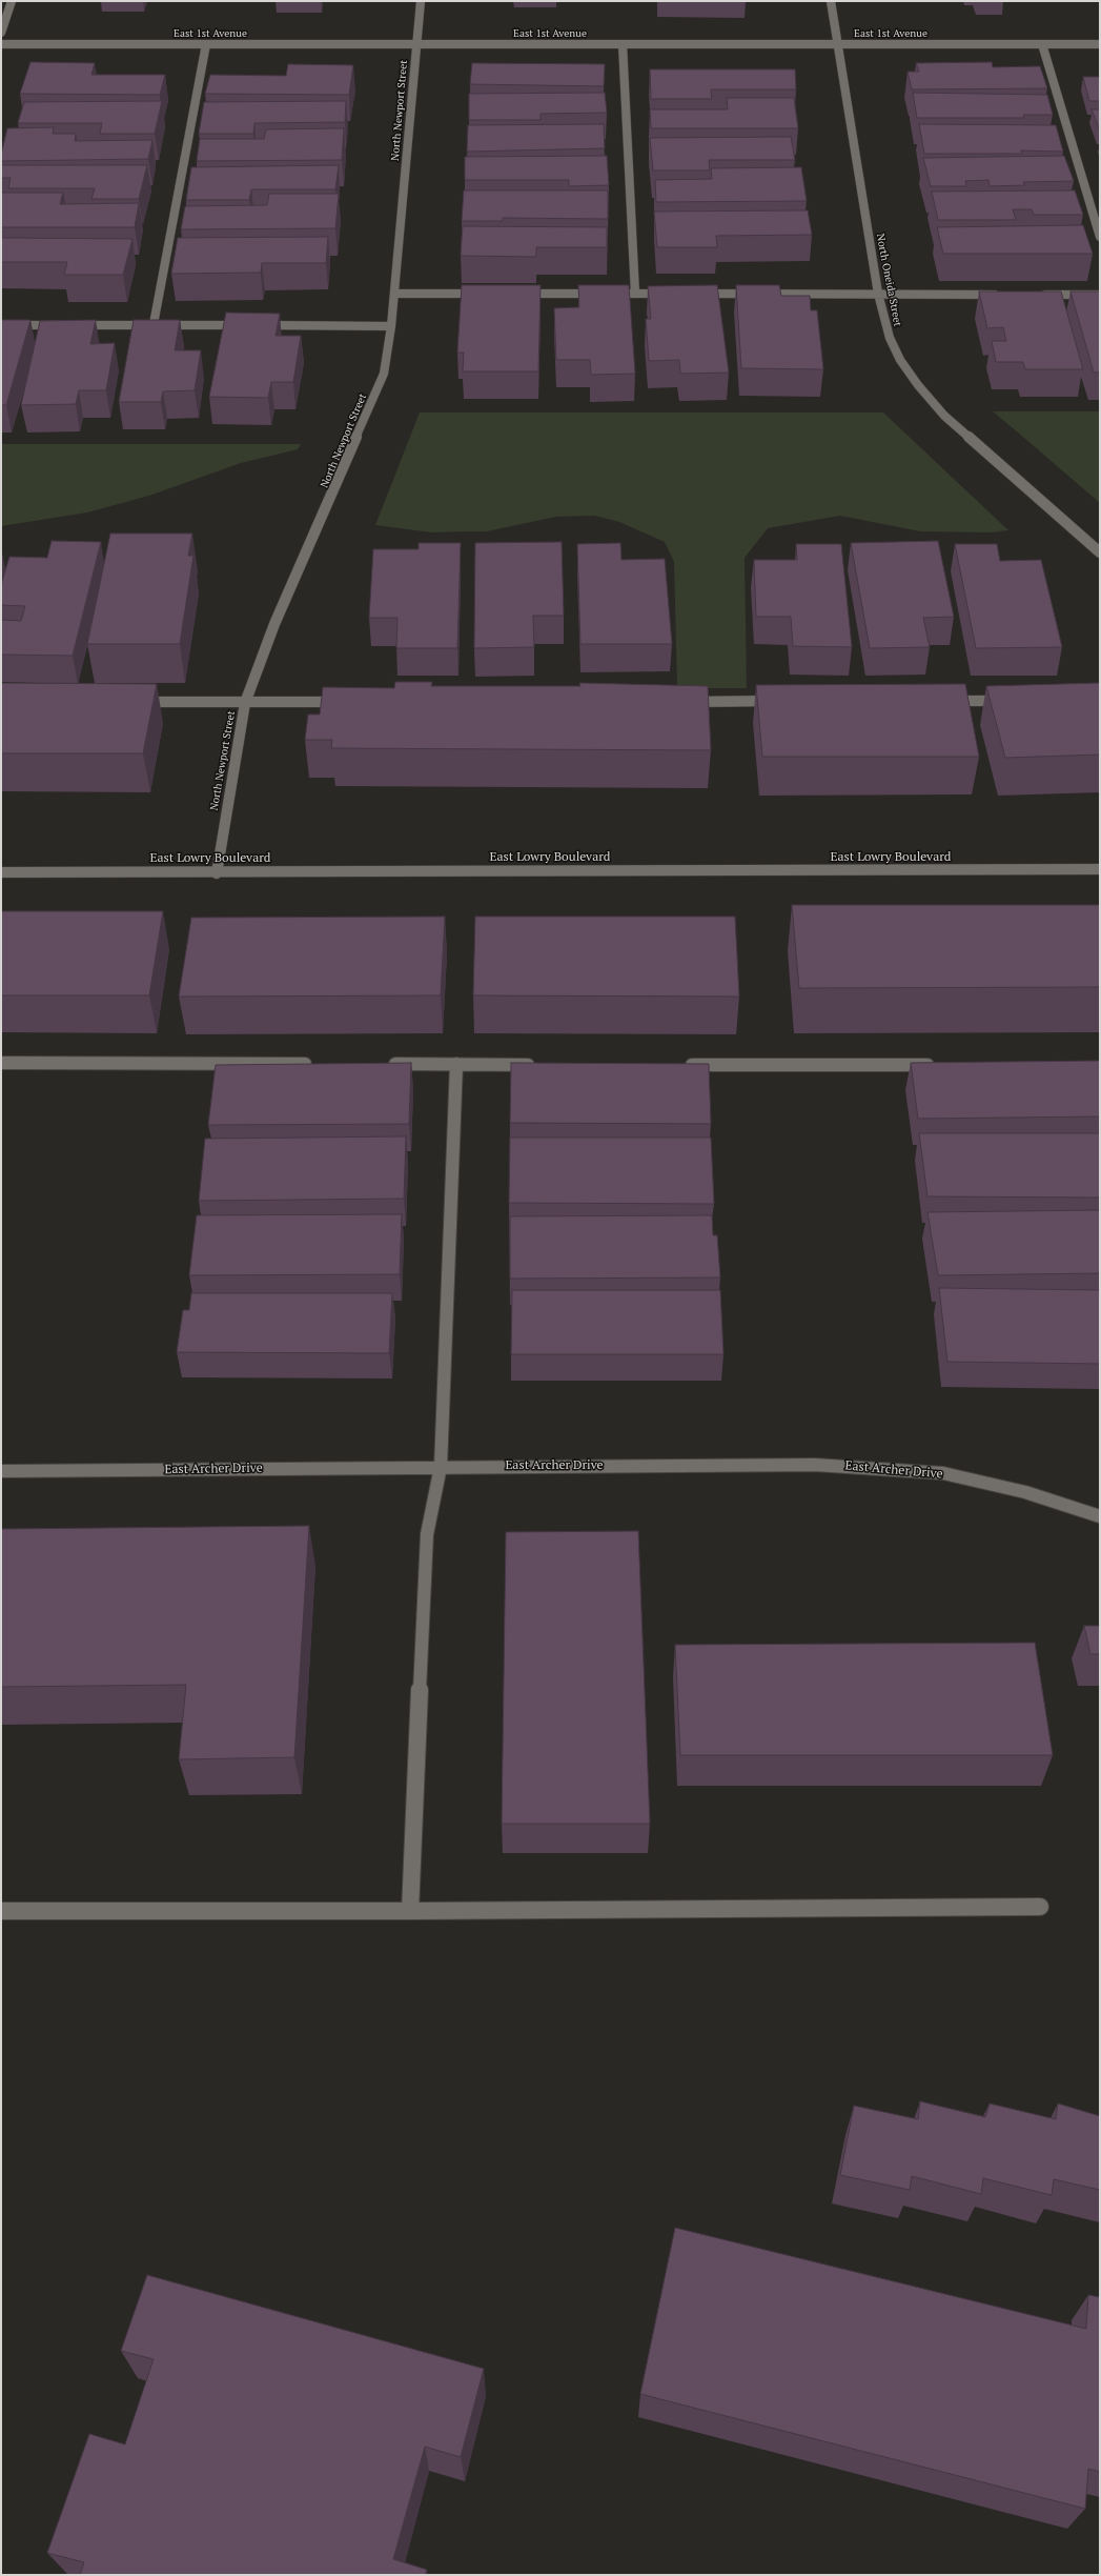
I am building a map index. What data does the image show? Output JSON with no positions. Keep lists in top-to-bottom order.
{
  "streets": {
    "street": [
      "East 1st Avenue",
      "North Newport Street",
      "North Oneida Street",
      "East Lowry Boulevard",
      "East Archer Drive"
    ]
  },
  "crossings": [
    ["East 1st Avenue", "North Newport Street"],
    ["East 1st Avenue", "North Oneida Street"],
    ["North Newport Street", "East Lowry Boulevard"]
  ]
}
